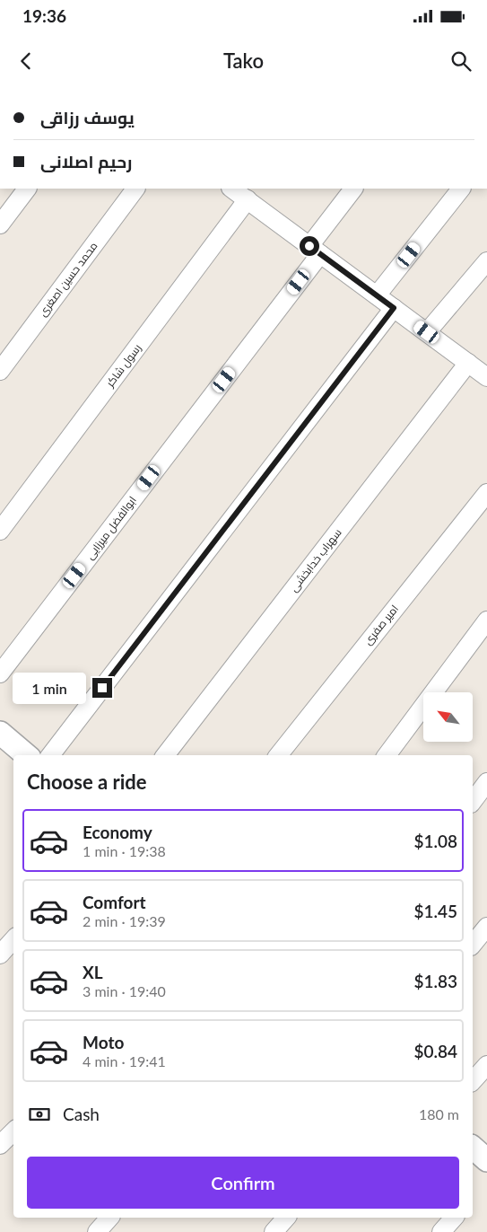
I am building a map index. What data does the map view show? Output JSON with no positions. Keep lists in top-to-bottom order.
{
  "streets": {
    "street": [
      "محمد حسین اصغری",
      "رسول شاکر",
      "ابوالفضل میرزایی",
      "سهراب خدابخشی",
      "امیر صفری"
    ]
  },
  "north": "top left",
  "page": {
    "status": "19:36",
    "header": "Tako",
    "banner": ["یوسف رزاقی", "رحیم اصلانی"],
    "bubble": "1 min",
    "heading": "Choose a ride",
    "list": [
      {
        "name": "Economy",
        "note": "1 min · 19:38",
        "value": "$1.08"
      },
      {
        "name": "Comfort",
        "note": "2 min · 19:39",
        "value": "$1.45"
      },
      {
        "name": "XL",
        "note": "3 min · 19:40",
        "value": "$1.83"
      },
      {
        "name": "Moto",
        "note": "4 min · 19:41",
        "value": "$0.84"
      }
    ],
    "pay": ["Cash", "180 m"],
    "buttons": "Confirm"
  }
}
